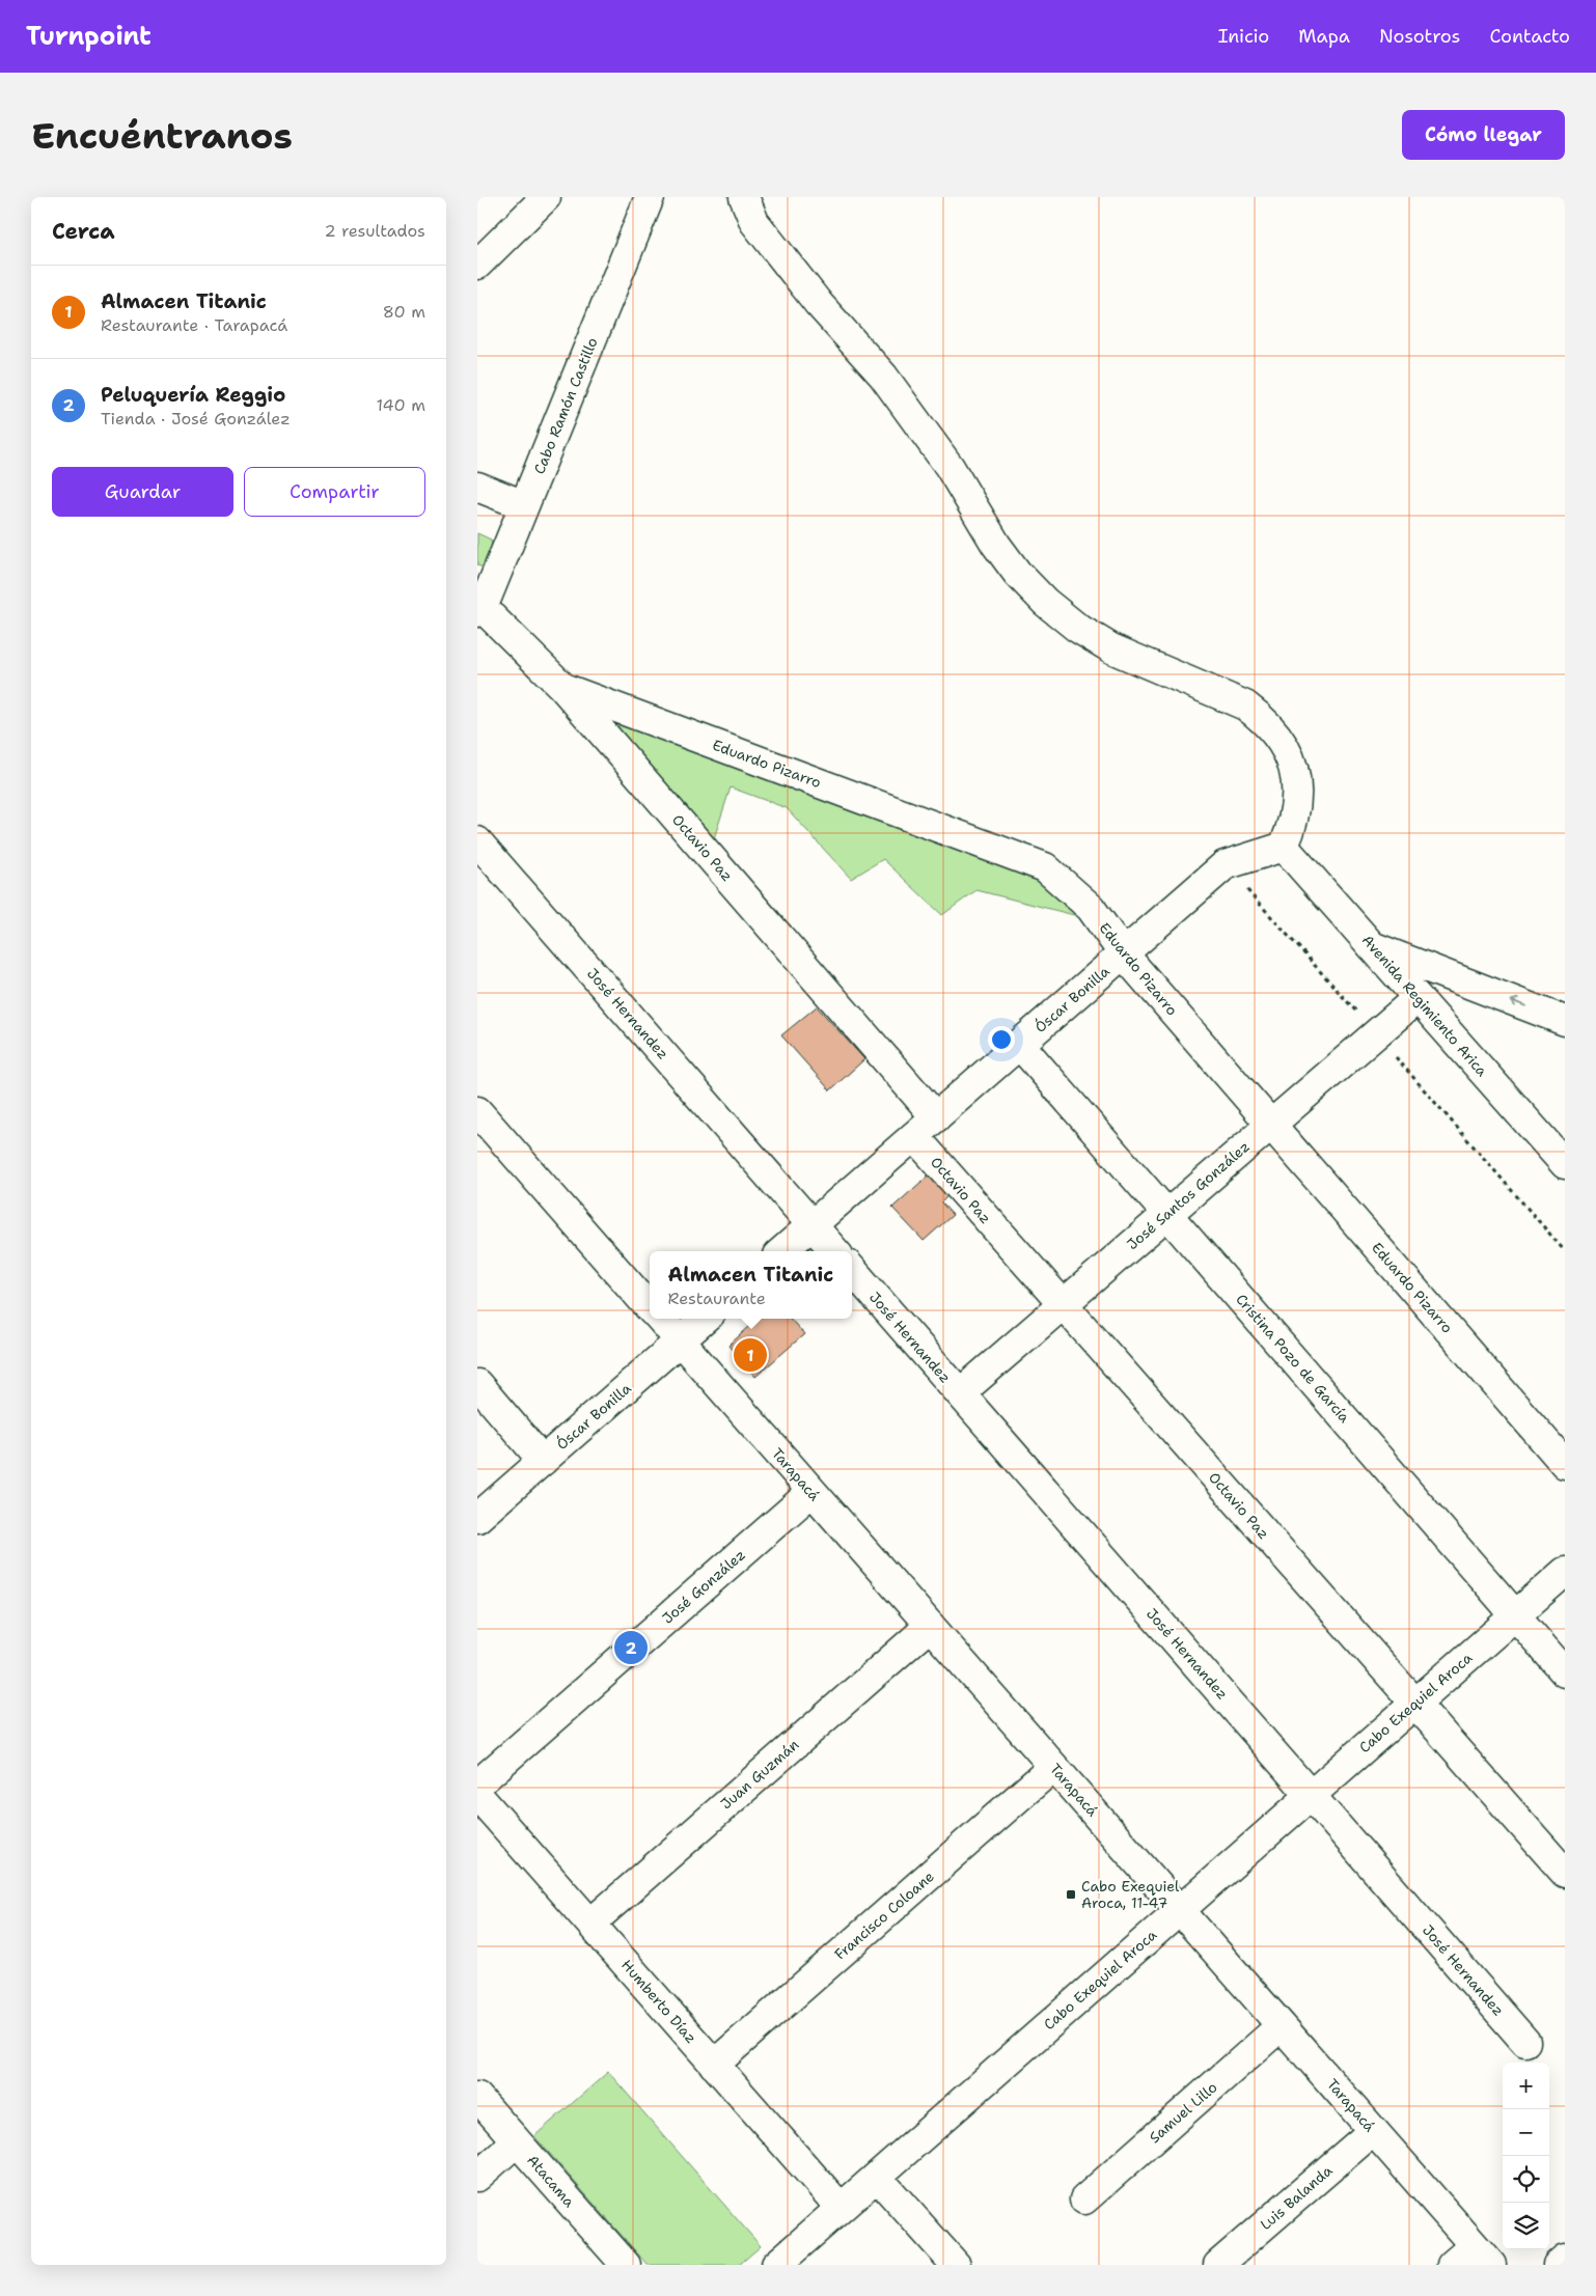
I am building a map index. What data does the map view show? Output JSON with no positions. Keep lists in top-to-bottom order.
{
  "streets": {
    "street": [
      "Cabo Ramón Castillo",
      "Eduardo Pizarro",
      "Octavio Paz",
      "Óscar Bonilla",
      "Avenida Regimiento Arica",
      "José Hernandez",
      "José Santos González",
      "Cristina Pozo de García",
      "Tarapacá",
      "José González",
      "Cabo Exequiel Aroca",
      "Juan Guzmán",
      "Francisco Coloane",
      "Humberto Díaz",
      "Samuel Lillo",
      "Atacama",
      "Luis Balanda"
    ]
  },
  "crossings": [
    ["Cabo Ramón Castillo", "Octavio Paz"],
    ["Eduardo Pizarro", "Octavio Paz"],
    ["Eduardo Pizarro", "Óscar Bonilla"],
    ["Eduardo Pizarro", "José Santos González"],
    ["Octavio Paz", "Óscar Bonilla"],
    ["Octavio Paz", "José Santos González"],
    ["Octavio Paz", "Cabo Exequiel Aroca"],
    ["Óscar Bonilla", "Avenida Regimiento Arica"],
    ["Óscar Bonilla", "José Hernandez"],
    ["Óscar Bonilla", "Cristina Pozo de García"],
    ["Óscar Bonilla", "Tarapacá"],
    ["Avenida Regimiento Arica", "José Santos González"],
    ["José Hernandez", "José Santos González"],
    ["José Hernandez", "Cabo Exequiel Aroca"],
    ["José Santos González", "Cristina Pozo de García"],
    ["Cristina Pozo de García", "Cabo Exequiel Aroca"],
    ["Tarapacá", "José González"],
    ["Tarapacá", "Cabo Exequiel Aroca"],
    ["Tarapacá", "Juan Guzmán"],
    ["Tarapacá", "Francisco Coloane"],
    ["Tarapacá", "Samuel Lillo"],
    ["Tarapacá", "Luis Balanda"],
    ["Cabo Exequiel Aroca", "Humberto Díaz"],
    ["Juan Guzmán", "Humberto Díaz"],
    ["Francisco Coloane", "Humberto Díaz"]
  ],
  "places": {
    "transit": ["Cabo Exequiel Aroca, 11-47"]
  },
  "page": {
    "header": "Turnpoint",
    "nav": [
      "Inicio",
      "Mapa",
      "Nosotros",
      "Contacto"
    ],
    "buttons": [
      "Cómo llegar",
      ["Guardar", "Compartir"]
    ],
    "title": "Encuéntranos",
    "heading": ["Cerca", "2 resultados"],
    "list": [
      {
        "mark": "1",
        "name": "Almacen Titanic",
        "note": "Restaurante · Tarapacá",
        "value": "80 m"
      },
      {
        "mark": "2",
        "name": "Peluquería Reggio",
        "note": "Tienda · José González",
        "value": "140 m"
      }
    ],
    "popup": ["Almacen Titanic", "Restaurante"],
    "pins": ["1", "2"],
    "map_buttons": ["+", "−"]
  }
}
